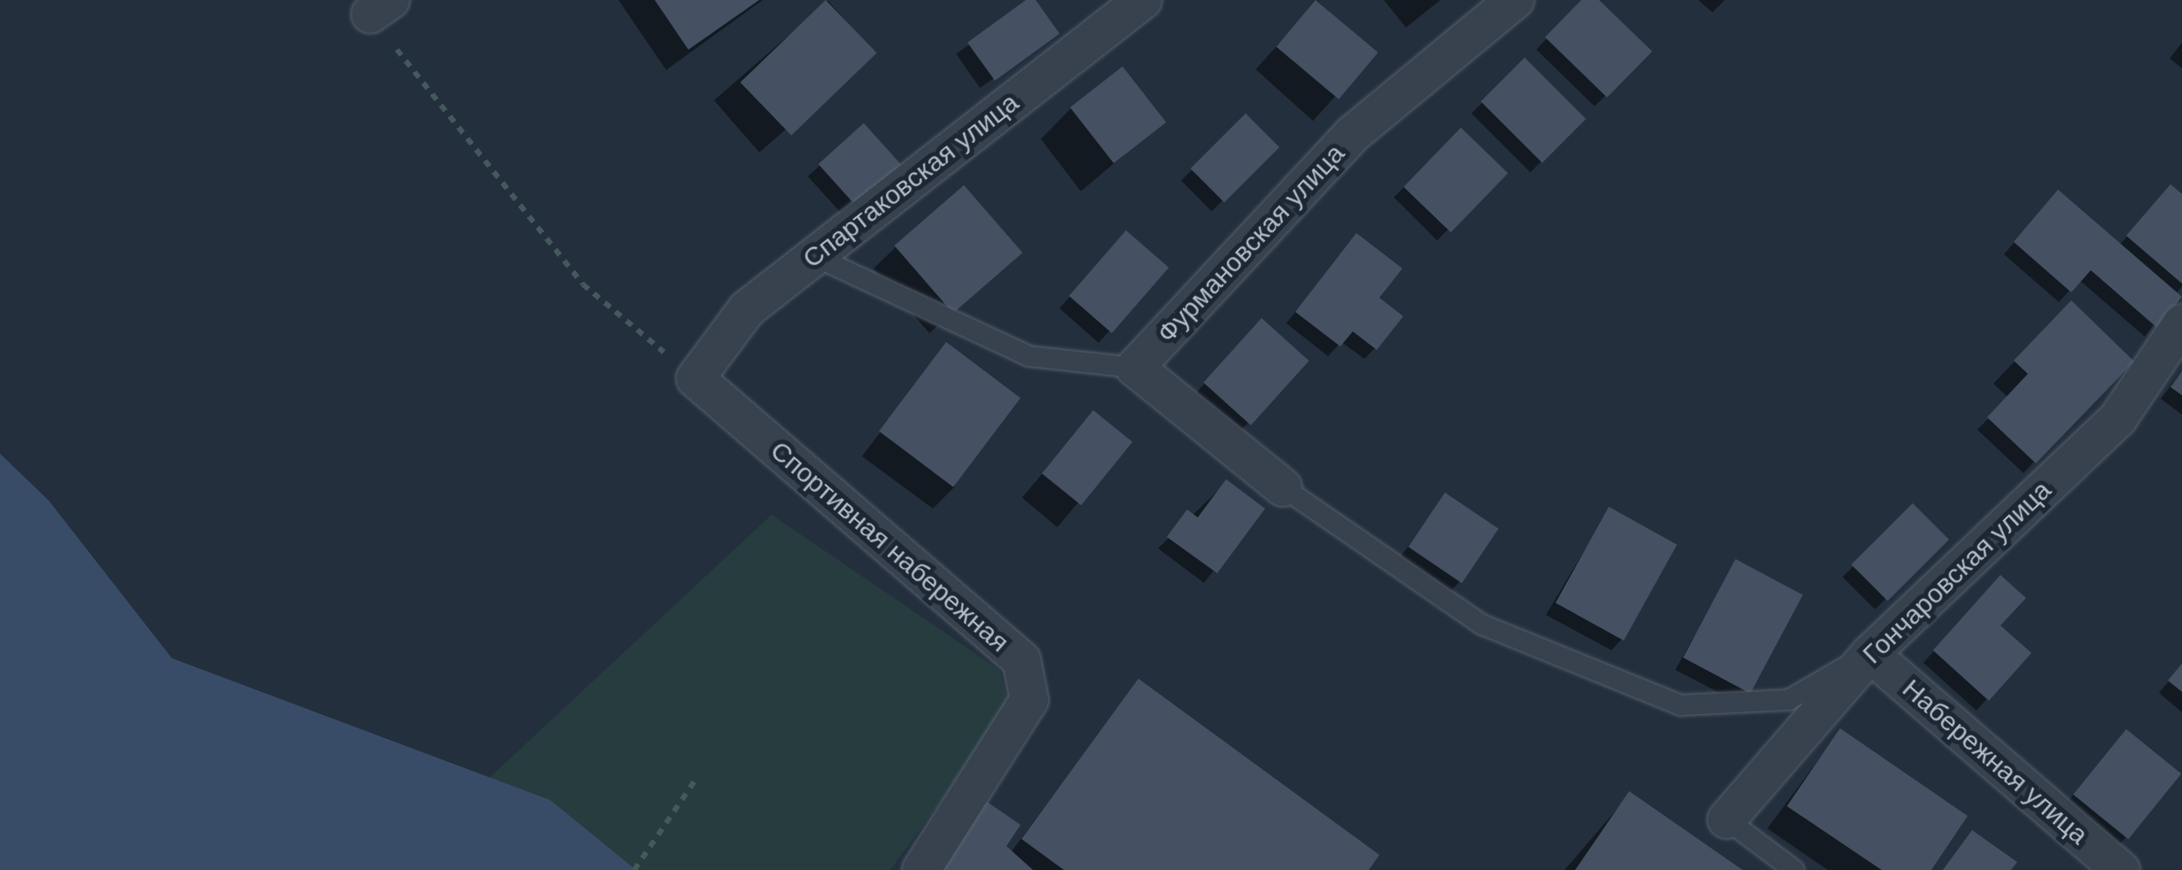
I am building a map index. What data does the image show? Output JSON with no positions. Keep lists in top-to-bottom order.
{
  "streets": {
    "street": [
      "Спартаковская улица",
      "Фурмановская улица",
      "Спортивная набережная",
      "Гончаровская улица",
      "Набережная улица"
    ]
  },
  "crossings": [
    ["Спартаковская улица", "Спортивная набережная"],
    ["Гончаровская улица", "Набережная улица"]
  ]
}
